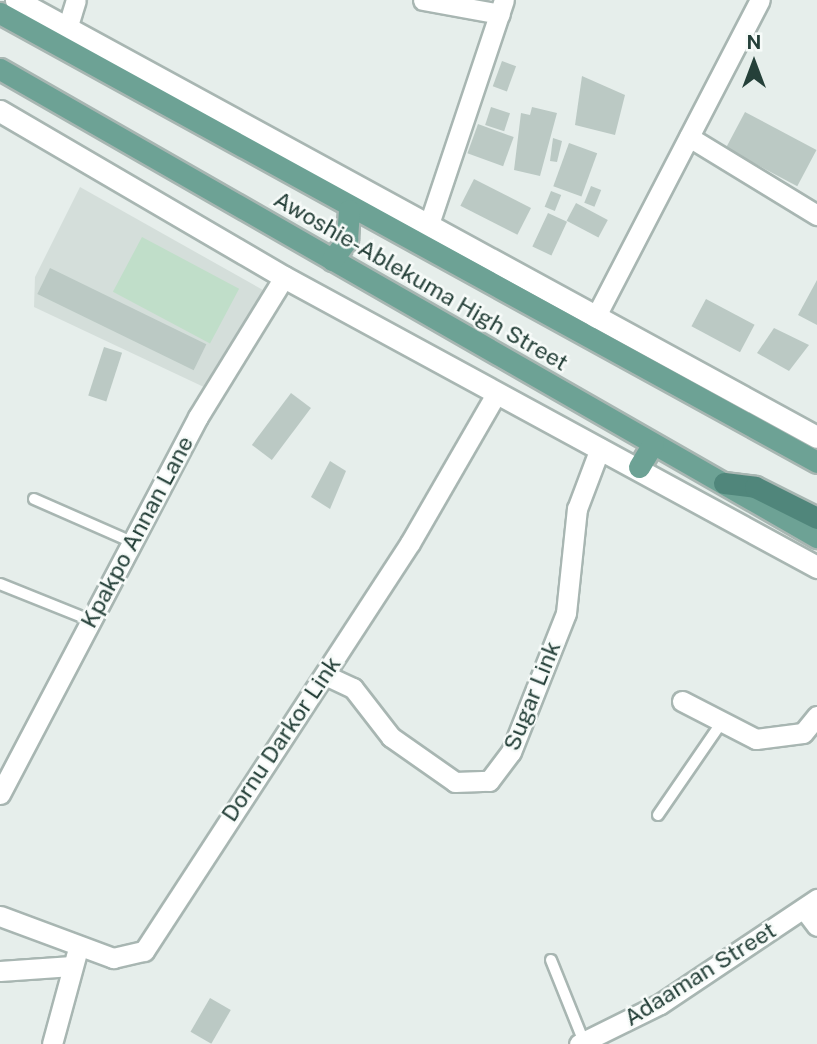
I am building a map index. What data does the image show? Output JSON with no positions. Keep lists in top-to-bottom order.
{
  "streets": {
    "main road": ["Awoshie-Ablekuma High Street"],
    "street": [
      "Kpakpo Annan Lane",
      "Sugar Link",
      "Dornu Darkor Link",
      "Adaaman Street"
    ]
  },
  "crossings": [
    ["Sugar Link", "Dornu Darkor Link"]
  ],
  "north": "top"
}
